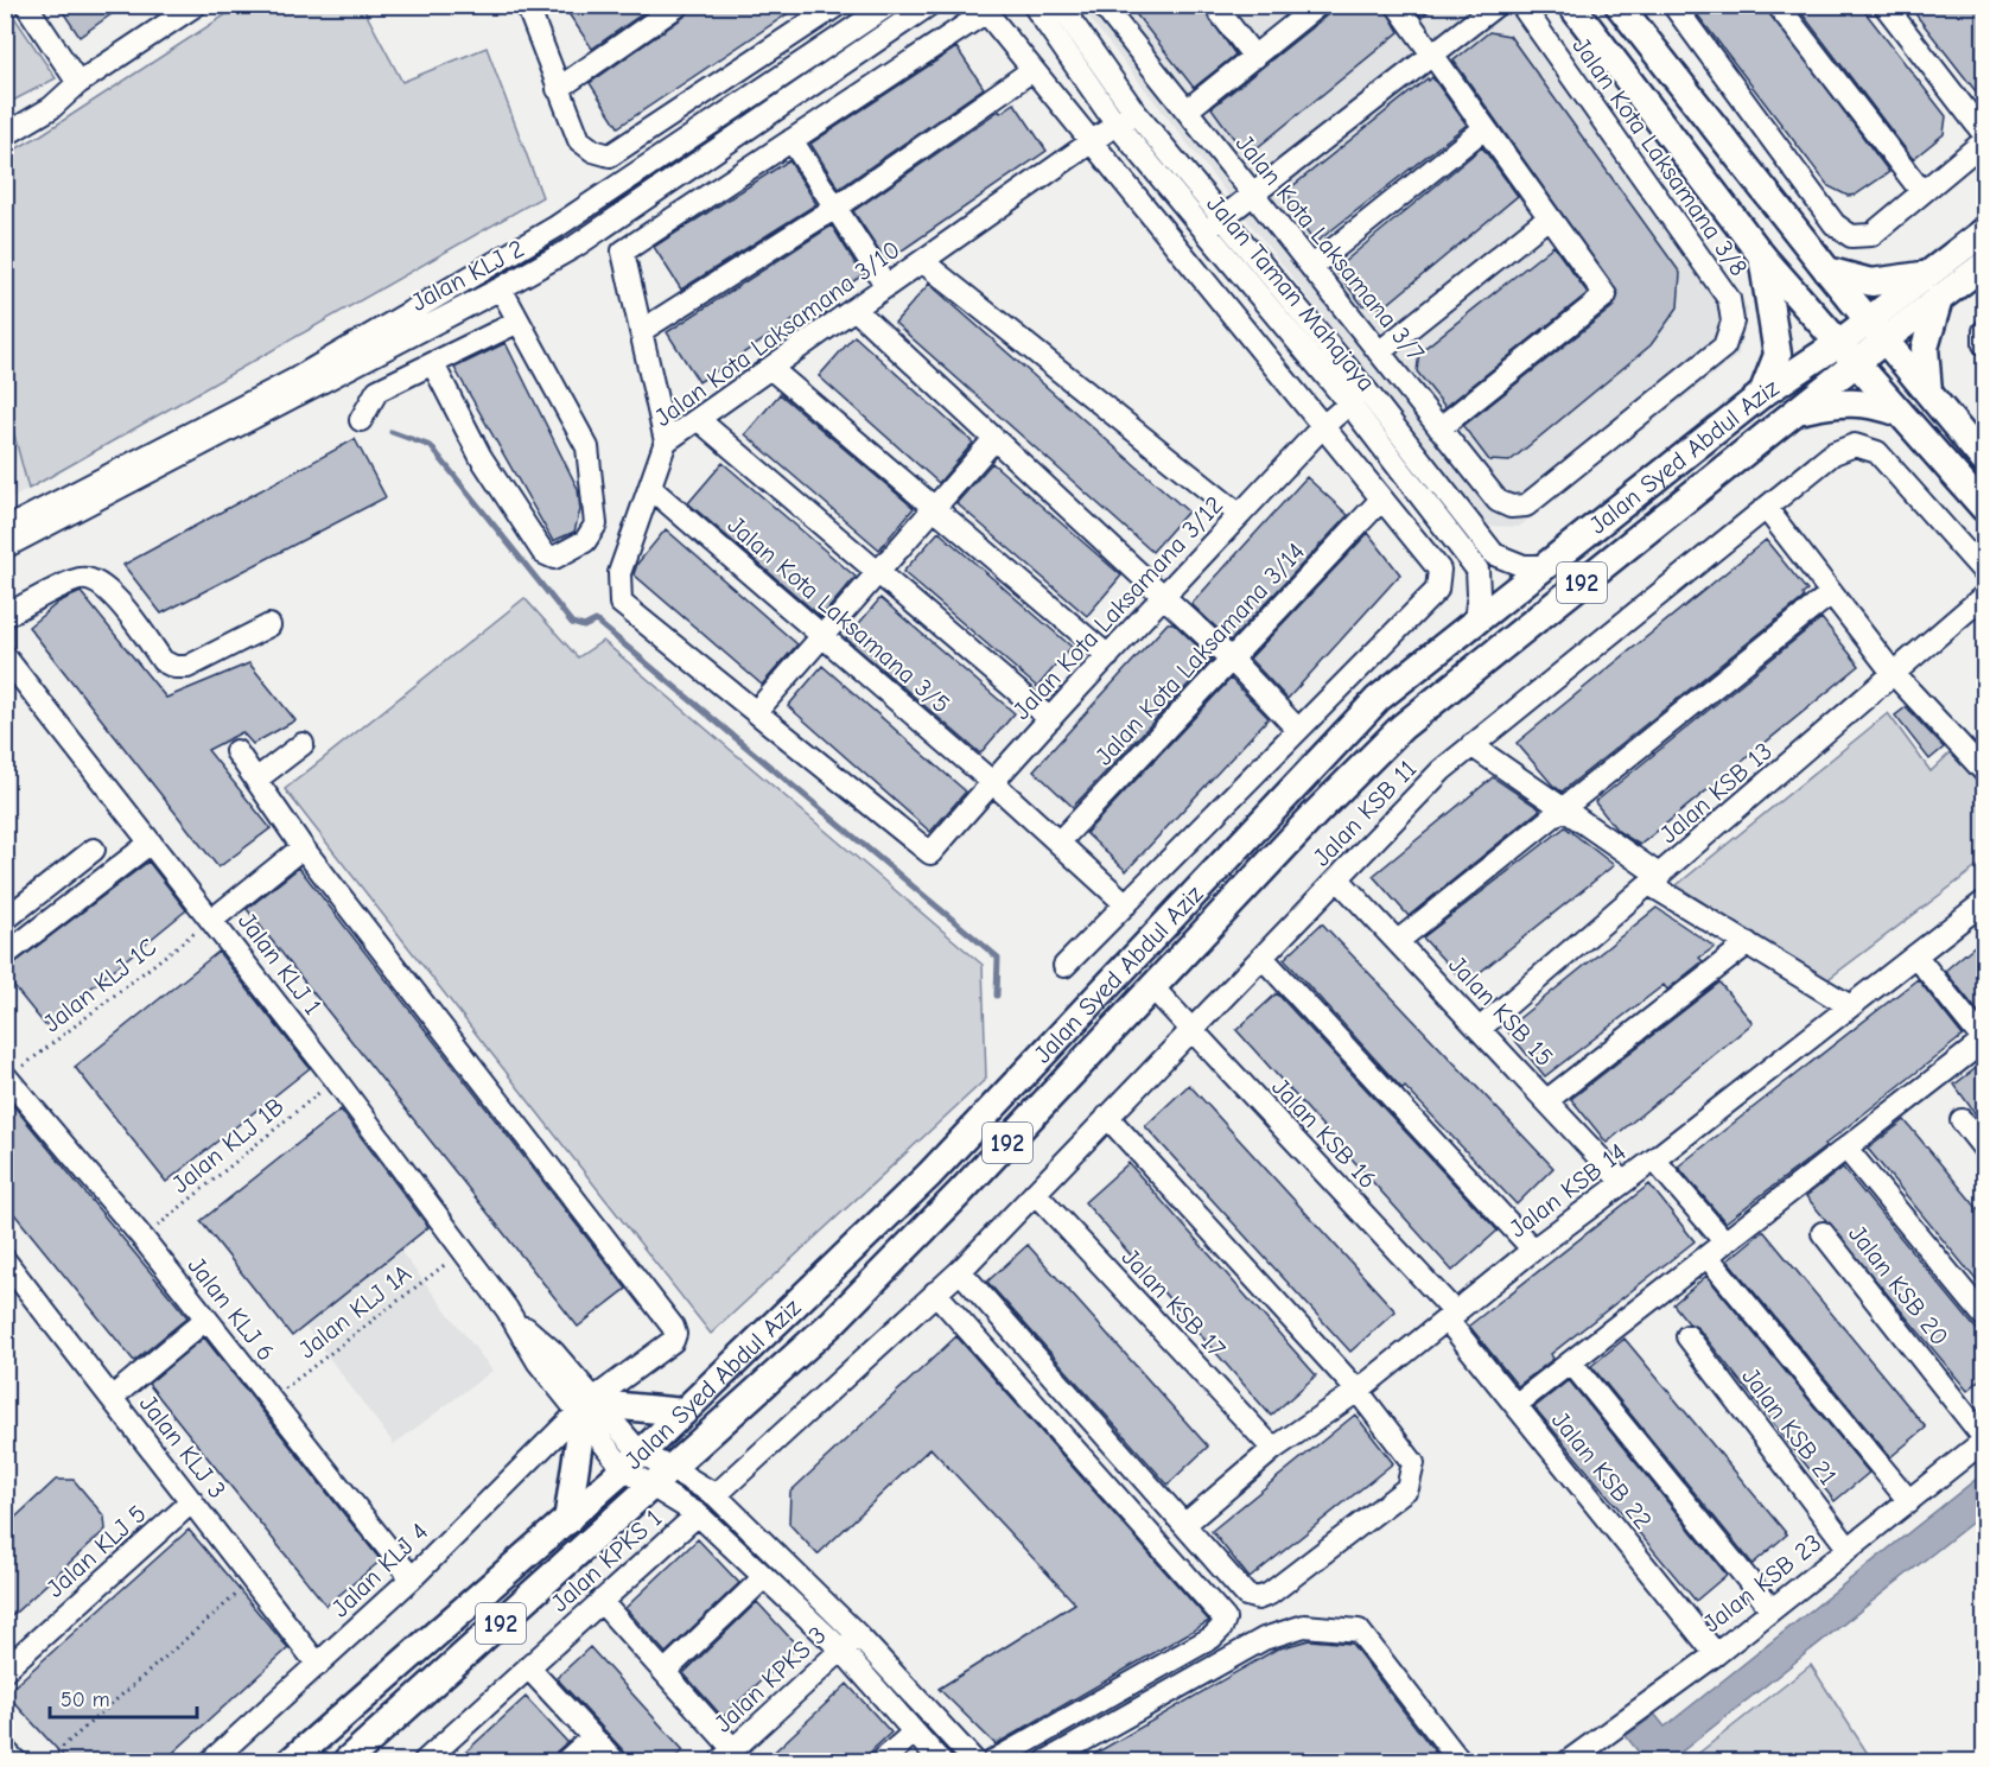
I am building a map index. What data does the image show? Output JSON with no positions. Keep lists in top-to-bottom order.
{
  "streets": {
    "main road": ["Jalan Syed Abdul Aziz", "192"],
    "street": [
      "Jalan Kota Laksamana 3/8",
      "Jalan Kota Laksamana 3/7",
      "Jalan KLJ 2",
      "Jalan Taman Mahajaya",
      "Jalan Kota Laksamana 3/10",
      "Jalan Kota Laksamana 3/12",
      "Jalan Kota Laksamana 3/5",
      "Jalan Kota Laksamana 3/14",
      "Jalan KSB 13",
      "Jalan KSB 11",
      "Jalan KLJ 1",
      "Jalan KSB 15",
      "Jalan KSB 16",
      "Jalan KSB 14",
      "Jalan KSB 20",
      "Jalan KSB 17",
      "Jalan KLJ 6",
      "Jalan KSB 21",
      "Jalan KLJ 3",
      "Jalan KSB 22",
      "Jalan KLJ 5",
      "Jalan KPKS 1",
      "Jalan KLJ 4",
      "Jalan KSB 23",
      "Jalan KPKS 3"
    ],
    "path": ["Jalan KLJ 1C", "Jalan KLJ 1B", "Jalan KLJ 1A"]
  },
  "crossings": [
    ["Jalan Kota Laksamana 3/8", "Jalan Kota Laksamana 3/7"],
    ["Jalan Taman Mahajaya", "Jalan Kota Laksamana 3/10"],
    ["Jalan Taman Mahajaya", "Jalan Syed Abdul Aziz"],
    ["Jalan Taman Mahajaya", "Jalan Kota Laksamana 3/12"],
    ["Jalan Kota Laksamana 3/10", "Jalan Kota Laksamana 3/12"],
    ["Jalan Kota Laksamana 3/10", "Jalan Kota Laksamana 3/5"],
    ["Jalan Syed Abdul Aziz", "Jalan KLJ 1"],
    ["Jalan Syed Abdul Aziz", "Jalan KSB 16"],
    ["Jalan Kota Laksamana 3/12", "Jalan Kota Laksamana 3/5"],
    ["Jalan Kota Laksamana 3/5", "Jalan Kota Laksamana 3/14"],
    ["Jalan KSB 13", "Jalan KSB 15"],
    ["Jalan KSB 11", "Jalan KSB 15"],
    ["Jalan KSB 11", "Jalan KSB 16"],
    ["Jalan KSB 11", "Jalan KSB 17"],
    ["Jalan KLJ 1", "Jalan KLJ 1C"],
    ["Jalan KLJ 1", "Jalan KLJ 1B"],
    ["Jalan KLJ 1", "Jalan KLJ 1A"],
    ["Jalan KLJ 1", "Jalan KLJ 4"],
    ["Jalan KLJ 1C", "Jalan KLJ 6"],
    ["Jalan KSB 15", "Jalan KSB 14"],
    ["Jalan KSB 16", "Jalan KSB 14"],
    ["Jalan KSB 16", "Jalan KSB 22"],
    ["Jalan KLJ 1B", "Jalan KLJ 6"],
    ["Jalan KSB 14", "Jalan KSB 17"],
    ["Jalan KSB 14", "Jalan KSB 22"],
    ["Jalan KSB 20", "Jalan KSB 23"],
    ["Jalan KLJ 6", "Jalan KLJ 1A"],
    ["Jalan KLJ 6", "Jalan KLJ 4"],
    ["Jalan KSB 21", "Jalan KSB 23"],
    ["Jalan KLJ 3", "Jalan KLJ 5"],
    ["Jalan KLJ 3", "Jalan KLJ 4"],
    ["Jalan KSB 22", "Jalan KSB 23"]
  ],
  "scale_bar": "50 m"
}
